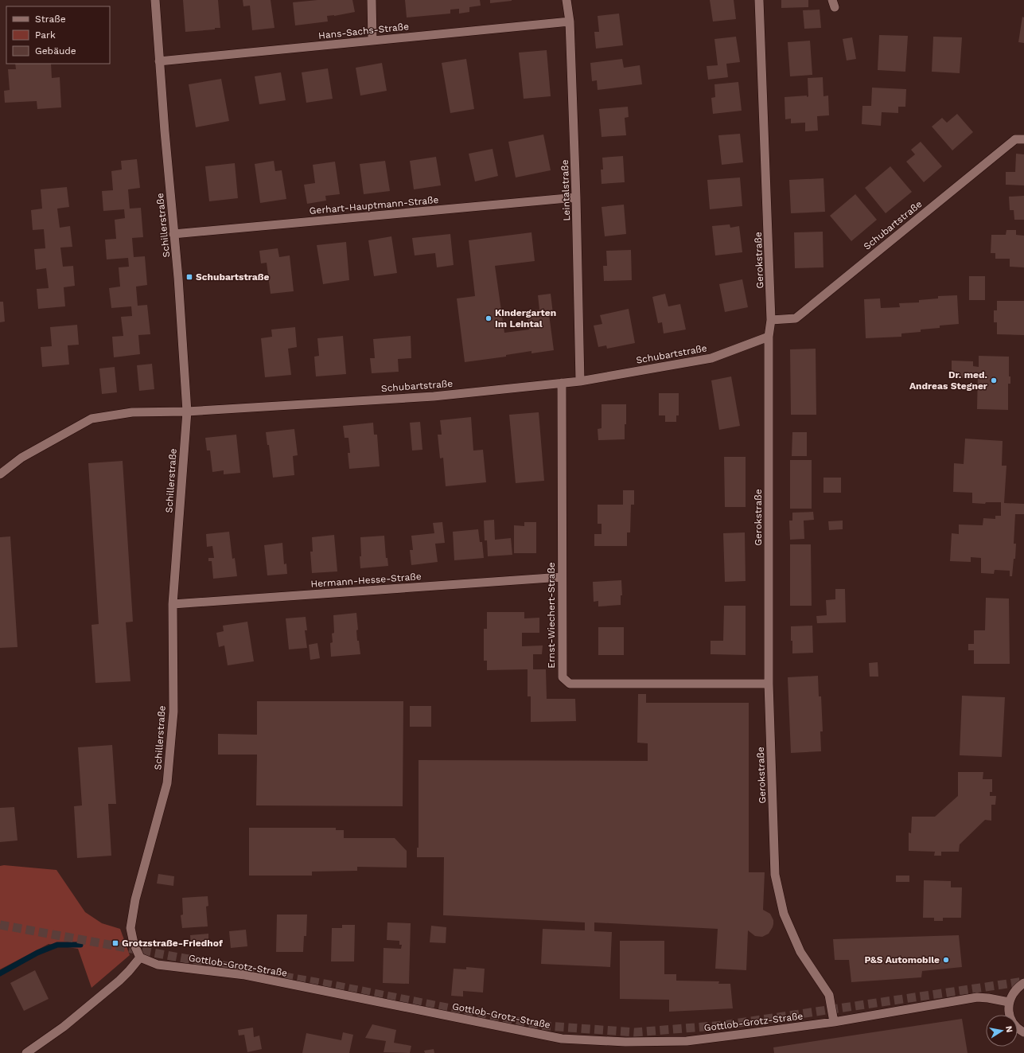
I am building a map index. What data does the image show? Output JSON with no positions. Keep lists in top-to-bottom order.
{
  "streets": {
    "street": [
      "Hans-Sachs-Straße",
      "Leintalstraße",
      "Gerhart-Hauptmann-Straße",
      "Schillerstraße",
      "Schubartstraße",
      "Gerokstraße",
      "Hermann-Hesse-Straße",
      "Ernst-Wiechert-Straße",
      "Gottlob-Grotz-Straße"
    ]
  },
  "crossings": [
    ["Hans-Sachs-Straße", "Leintalstraße"],
    ["Hans-Sachs-Straße", "Schillerstraße"],
    ["Leintalstraße", "Gerhart-Hauptmann-Straße"],
    ["Leintalstraße", "Schubartstraße"],
    ["Gerhart-Hauptmann-Straße", "Schillerstraße"],
    ["Schillerstraße", "Schubartstraße"],
    ["Schillerstraße", "Hermann-Hesse-Straße"],
    ["Schillerstraße", "Gottlob-Grotz-Straße"],
    ["Schubartstraße", "Gerokstraße"],
    ["Schubartstraße", "Ernst-Wiechert-Straße"],
    ["Gerokstraße", "Ernst-Wiechert-Straße"],
    ["Gerokstraße", "Gottlob-Grotz-Straße"],
    ["Hermann-Hesse-Straße", "Ernst-Wiechert-Straße"]
  ],
  "places": {
    "transit": ["Schubartstraße", "Grotzstraße-Friedhof"],
    "other": ["Kindergarten Im Leintal", "Dr. med. Andreas Stegner", "P&S Automobile"]
  },
  "legend": ["Straße", "Park", "Gebäude"],
  "north": "right"
}
